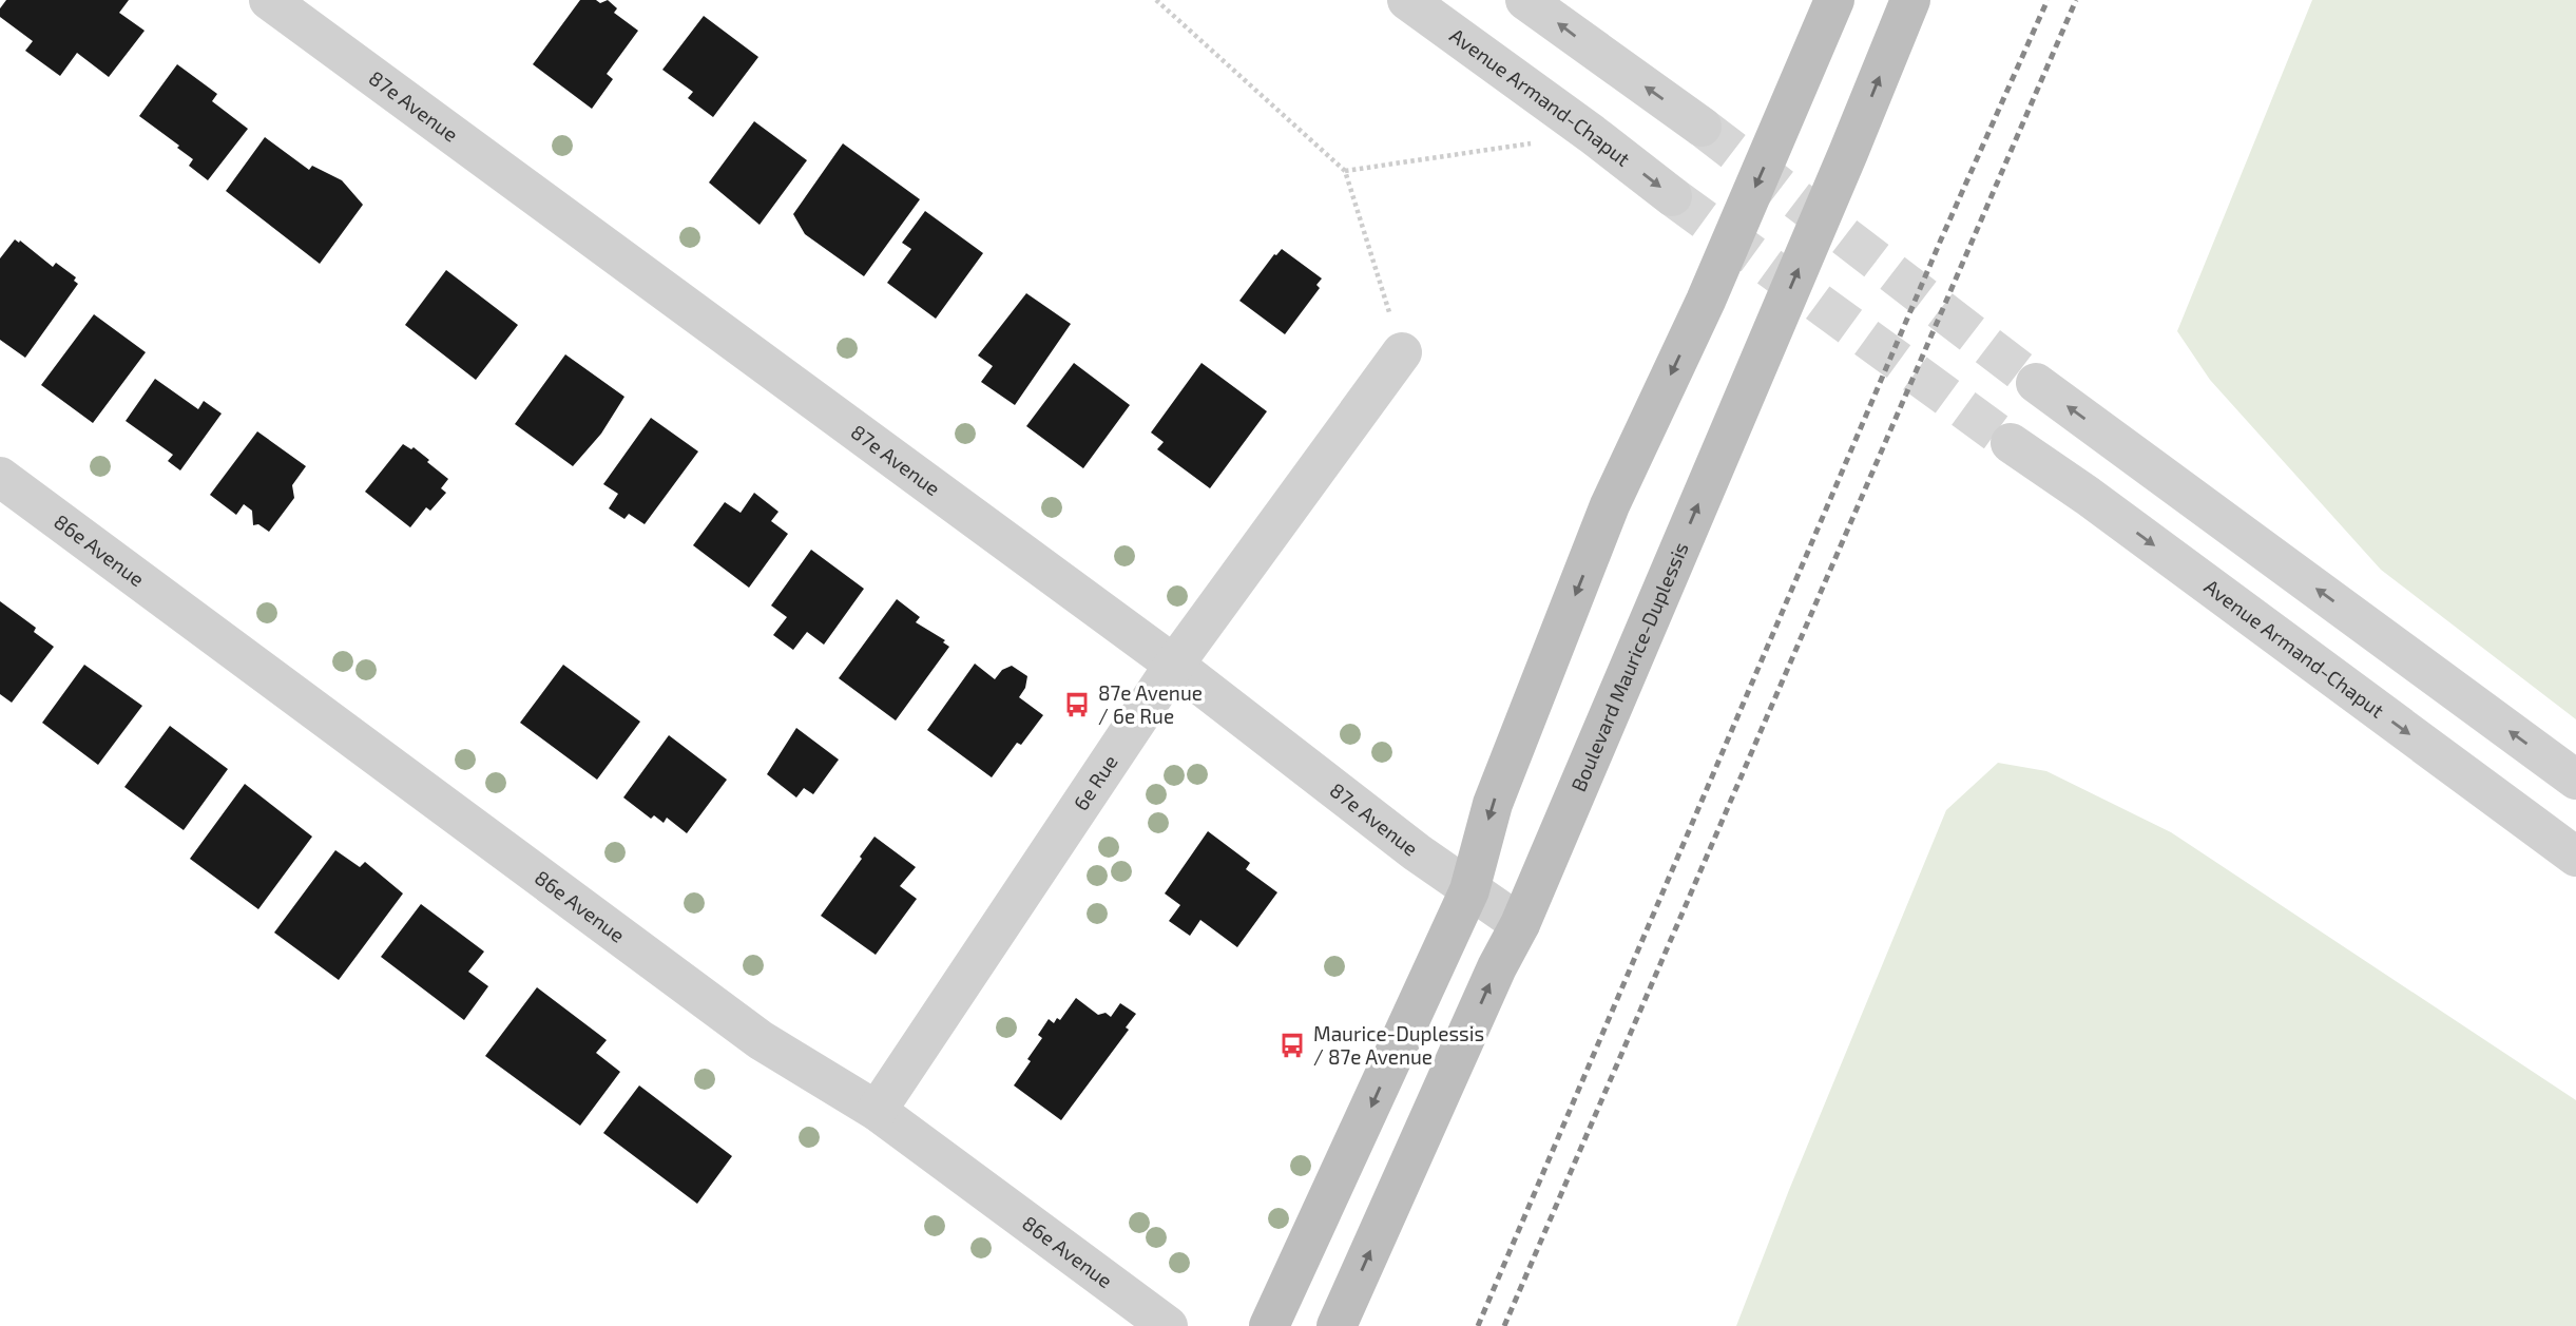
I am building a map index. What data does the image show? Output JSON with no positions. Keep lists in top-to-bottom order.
{
  "streets": {
    "street": [
      "Avenue Armand-Chaput",
      "87e Avenue",
      "86e Avenue",
      "Boulevard Maurice-Duplessis",
      "6e Rue"
    ]
  },
  "crossings": [
    ["87e Avenue", "Boulevard Maurice-Duplessis"],
    ["87e Avenue", "6e Rue"],
    ["86e Avenue", "6e Rue"]
  ],
  "places": {
    "bus stop": ["87e Avenue / 6e Rue", "Maurice-Duplessis / 87e Avenue"]
  }
}
